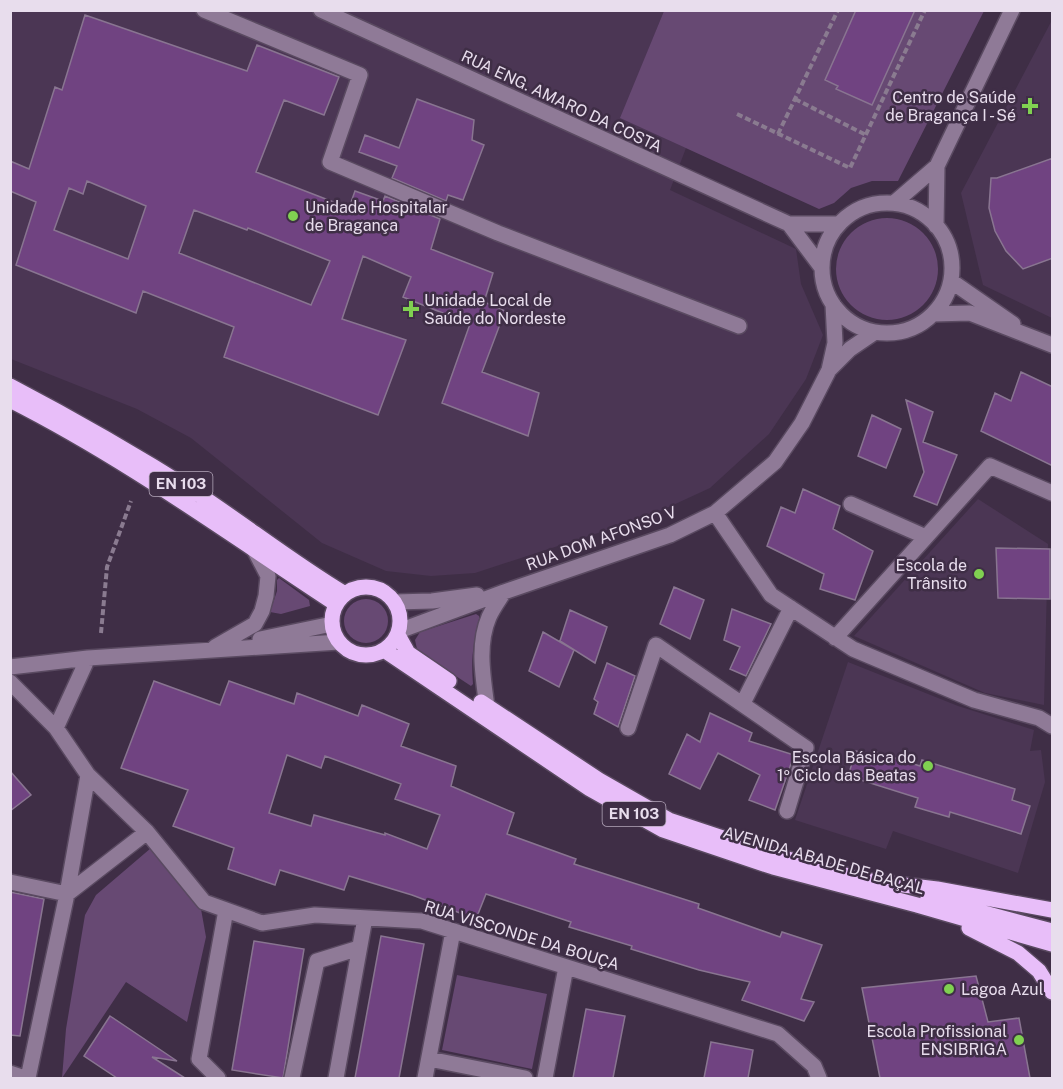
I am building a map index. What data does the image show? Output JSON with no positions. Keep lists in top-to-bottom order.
{
  "streets": {
    "main road": ["EN 103", "AVENIDA ABADE DE BAÇAL"],
    "street": ["RUA ENG. AMARO DA COSTA", "RUA DOM AFONSO V", "RUA VISCONDE DA BOUÇA"]
  },
  "crossings": [
    ["RUA ENG. AMARO DA COSTA", "RUA DOM AFONSO V"],
    ["EN 103", "AVENIDA ABADE DE BAÇAL"]
  ],
  "places": {
    "health": ["Centro de Saúde de Bragança I - Sé", "Unidade Local de Saúde do Nordeste"],
    "other": [
      "Unidade Hospitalar de Bragança",
      "Escola de Trânsito",
      "Escola Básica do 1º Ciclo das Beatas",
      "Lagoa Azul",
      "Escola Profissional ENSIBRIGA"
    ]
  }
}
